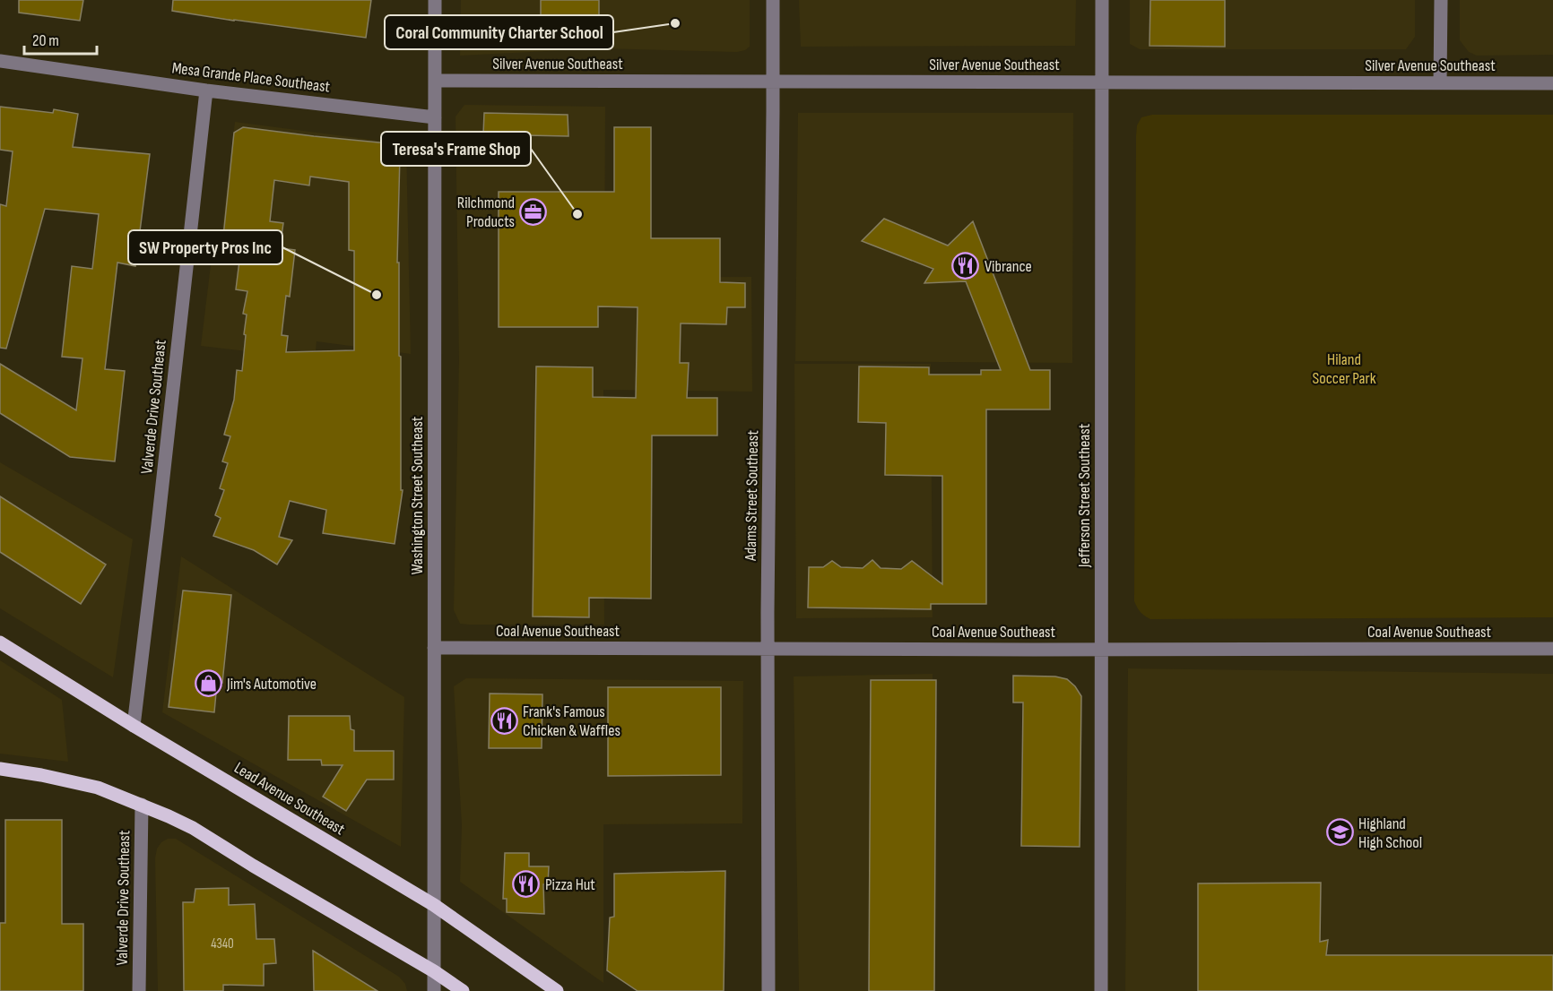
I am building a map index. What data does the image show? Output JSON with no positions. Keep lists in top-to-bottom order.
{
  "streets": {
    "main road": ["Lead Avenue Southeast"],
    "street": [
      "Silver Avenue Southeast",
      "Mesa Grande Place Southeast",
      "Valverde Drive Southeast",
      "Washington Street Southeast",
      "Adams Street Southeast",
      "Jefferson Street Southeast",
      "Coal Avenue Southeast"
    ]
  },
  "crossings": [
    ["Silver Avenue Southeast", "Washington Street Southeast"],
    ["Silver Avenue Southeast", "Adams Street Southeast"],
    ["Silver Avenue Southeast", "Jefferson Street Southeast"],
    ["Mesa Grande Place Southeast", "Valverde Drive Southeast"],
    ["Mesa Grande Place Southeast", "Washington Street Southeast"],
    ["Valverde Drive Southeast", "Lead Avenue Southeast"],
    ["Washington Street Southeast", "Coal Avenue Southeast"],
    ["Washington Street Southeast", "Lead Avenue Southeast"],
    ["Adams Street Southeast", "Coal Avenue Southeast"],
    ["Jefferson Street Southeast", "Coal Avenue Southeast"]
  ],
  "parks": ["Hiland Soccer Park"],
  "places": {
    "other": ["Coral Community Charter School", "Teresa's Frame Shop", "SW Property Pros Inc"],
    "office": ["Rilchmond Products"],
    "restaurant": ["Vibrance", "Frank's Famous Chicken & Waffles", "Pizza Hut"],
    "shop": ["Jim's Automotive"],
    "school or university": ["Highland High School"]
  },
  "house_numbers": ["4340"],
  "scale_bar": "20 m"
}
